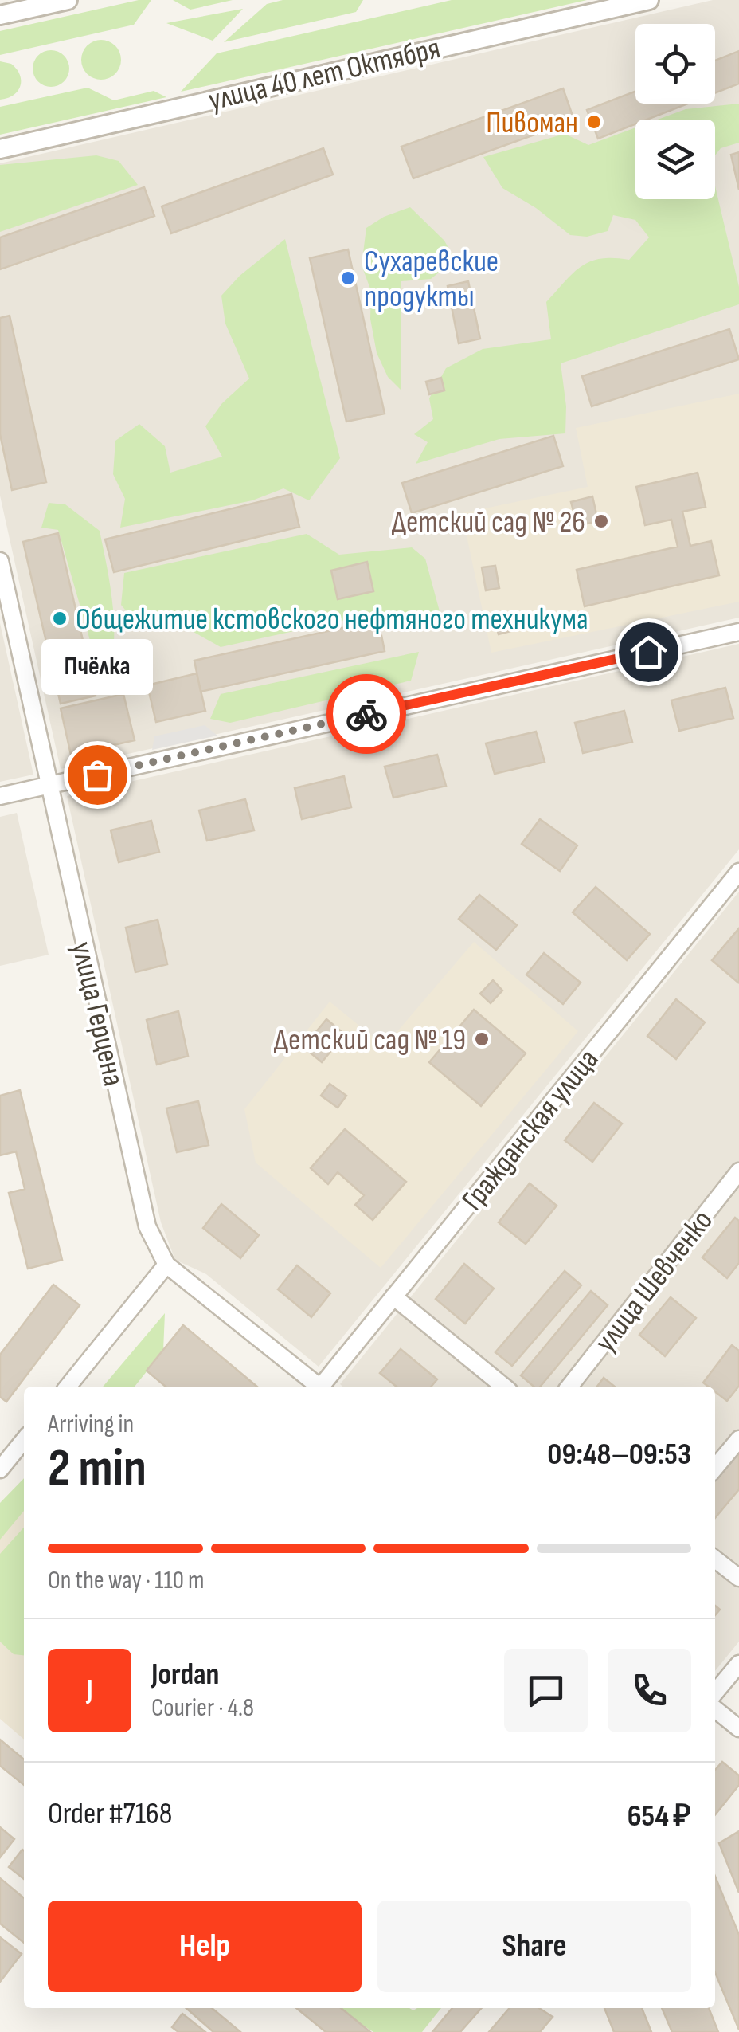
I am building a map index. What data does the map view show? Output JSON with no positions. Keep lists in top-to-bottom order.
{
  "streets": {
    "street": [
      "улица 40 лет Октября",
      "улица Герцена",
      "Гражданская улица",
      "улица Шевченко"
    ]
  },
  "places": [
    "Пивоман",
    "Сухаревские продукты",
    "Детский сад № 26",
    "Общежитие кстовского нефтяного техникума",
    "Пчёлка",
    "Детский сад № 19"
  ],
  "page": {
    "bubble": "Пчёлка",
    "heading": ["2 min", "Arriving in", "09:48–09:53"],
    "panel": [
      "Jordan",
      "Courier · 4.8",
      "Order #7168",
      "654 ₽"
    ],
    "bar": "On the way · 110 m",
    "round": "J",
    "buttons": ["Help", "Share"]
  }
}
